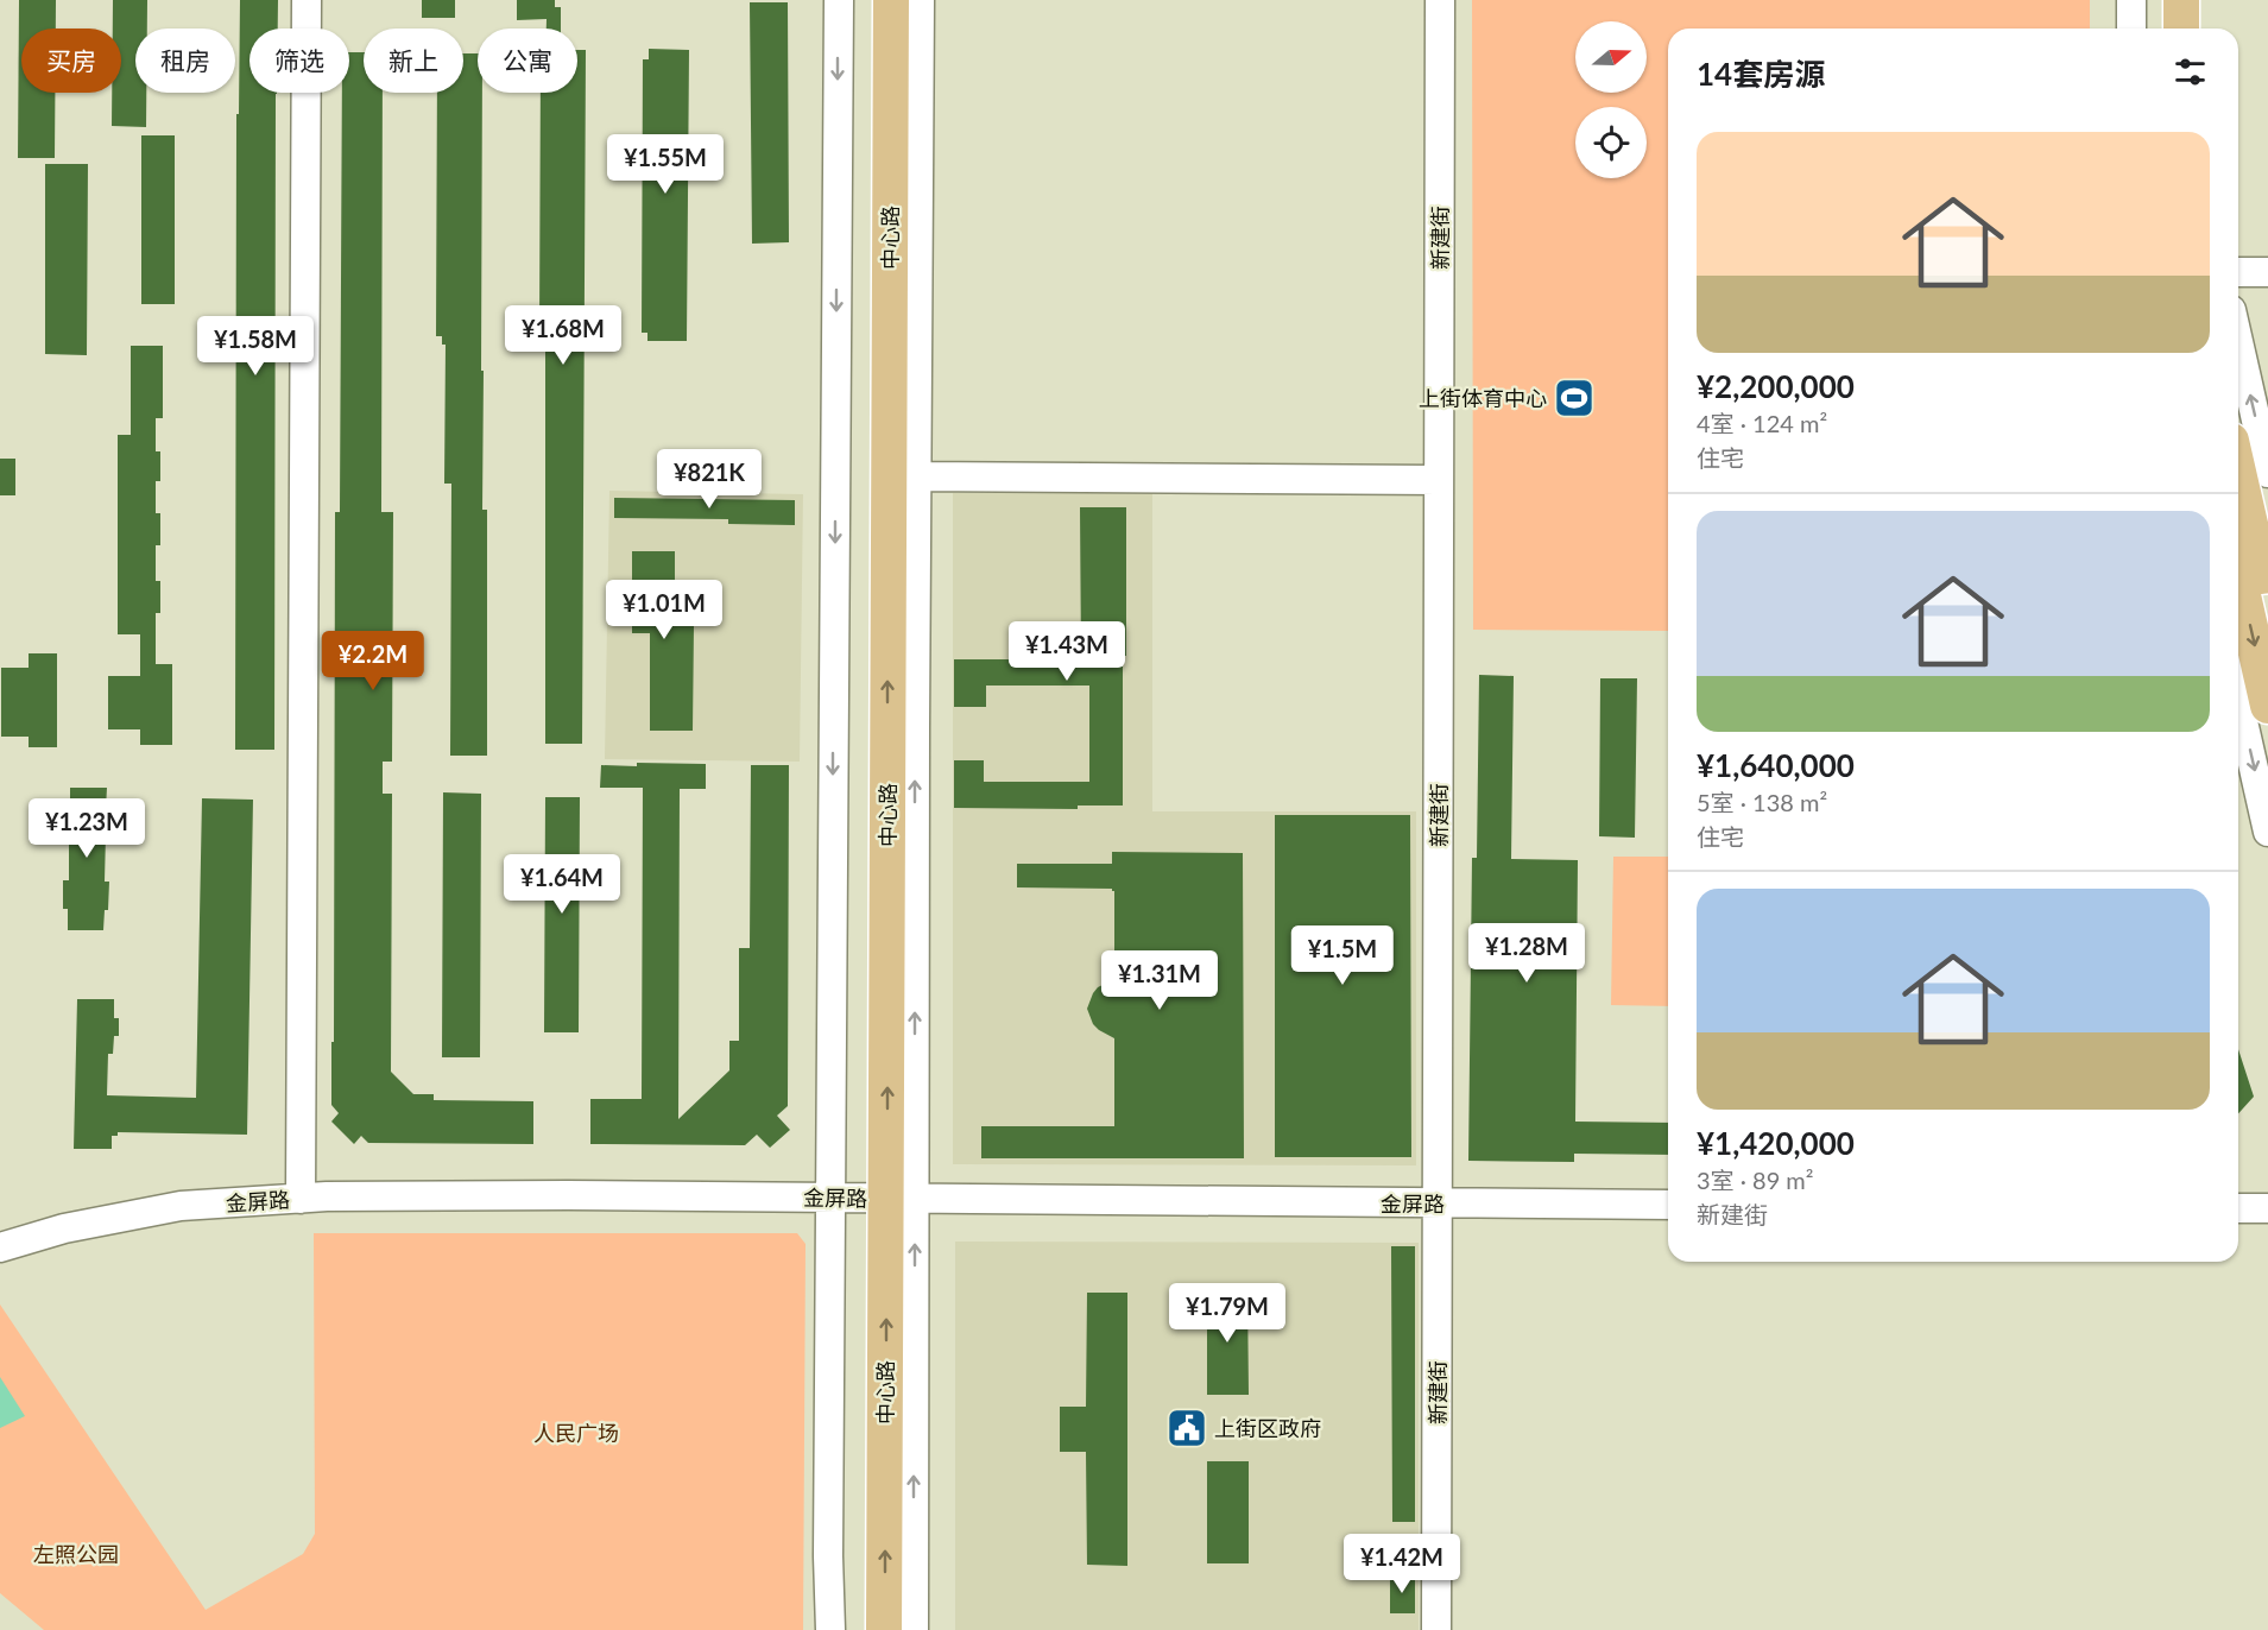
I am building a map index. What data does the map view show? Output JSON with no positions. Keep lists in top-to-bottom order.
{
  "streets": {
    "main road": ["中心路"],
    "street": ["新建街", "金屏路"]
  },
  "crossings": [
    ["中心路", "金屏路"],
    ["新建街", "金屏路"]
  ],
  "parks": ["人民广场", "左照公园"],
  "places": {
    "sports": ["上街体育中心"],
    "public building": ["上街区政府"]
  },
  "north": "right",
  "page": {
    "chip": [
      "买房",
      "租房",
      "筛选",
      "新上",
      "公寓"
    ],
    "heading": "14套房源",
    "list": [
      {
        "name": "¥2,200,000",
        "note": "4室 · 124 m² · 住宅"
      },
      {
        "name": "¥1,640,000",
        "note": "5室 · 138 m² · 住宅"
      },
      {
        "name": "¥1,420,000",
        "note": "3室 · 89 m² · 新建街"
      }
    ],
    "price": [
      "¥1.55M",
      "¥1.68M",
      "¥1.58M",
      "¥821K",
      "¥1.01M",
      "¥1.43M",
      "¥2.2M",
      "¥1.23M",
      "¥1.64M",
      "¥1.28M",
      "¥1.5M",
      "¥1.31M",
      "¥1.79M",
      "¥1.42M"
    ]
  }
}
